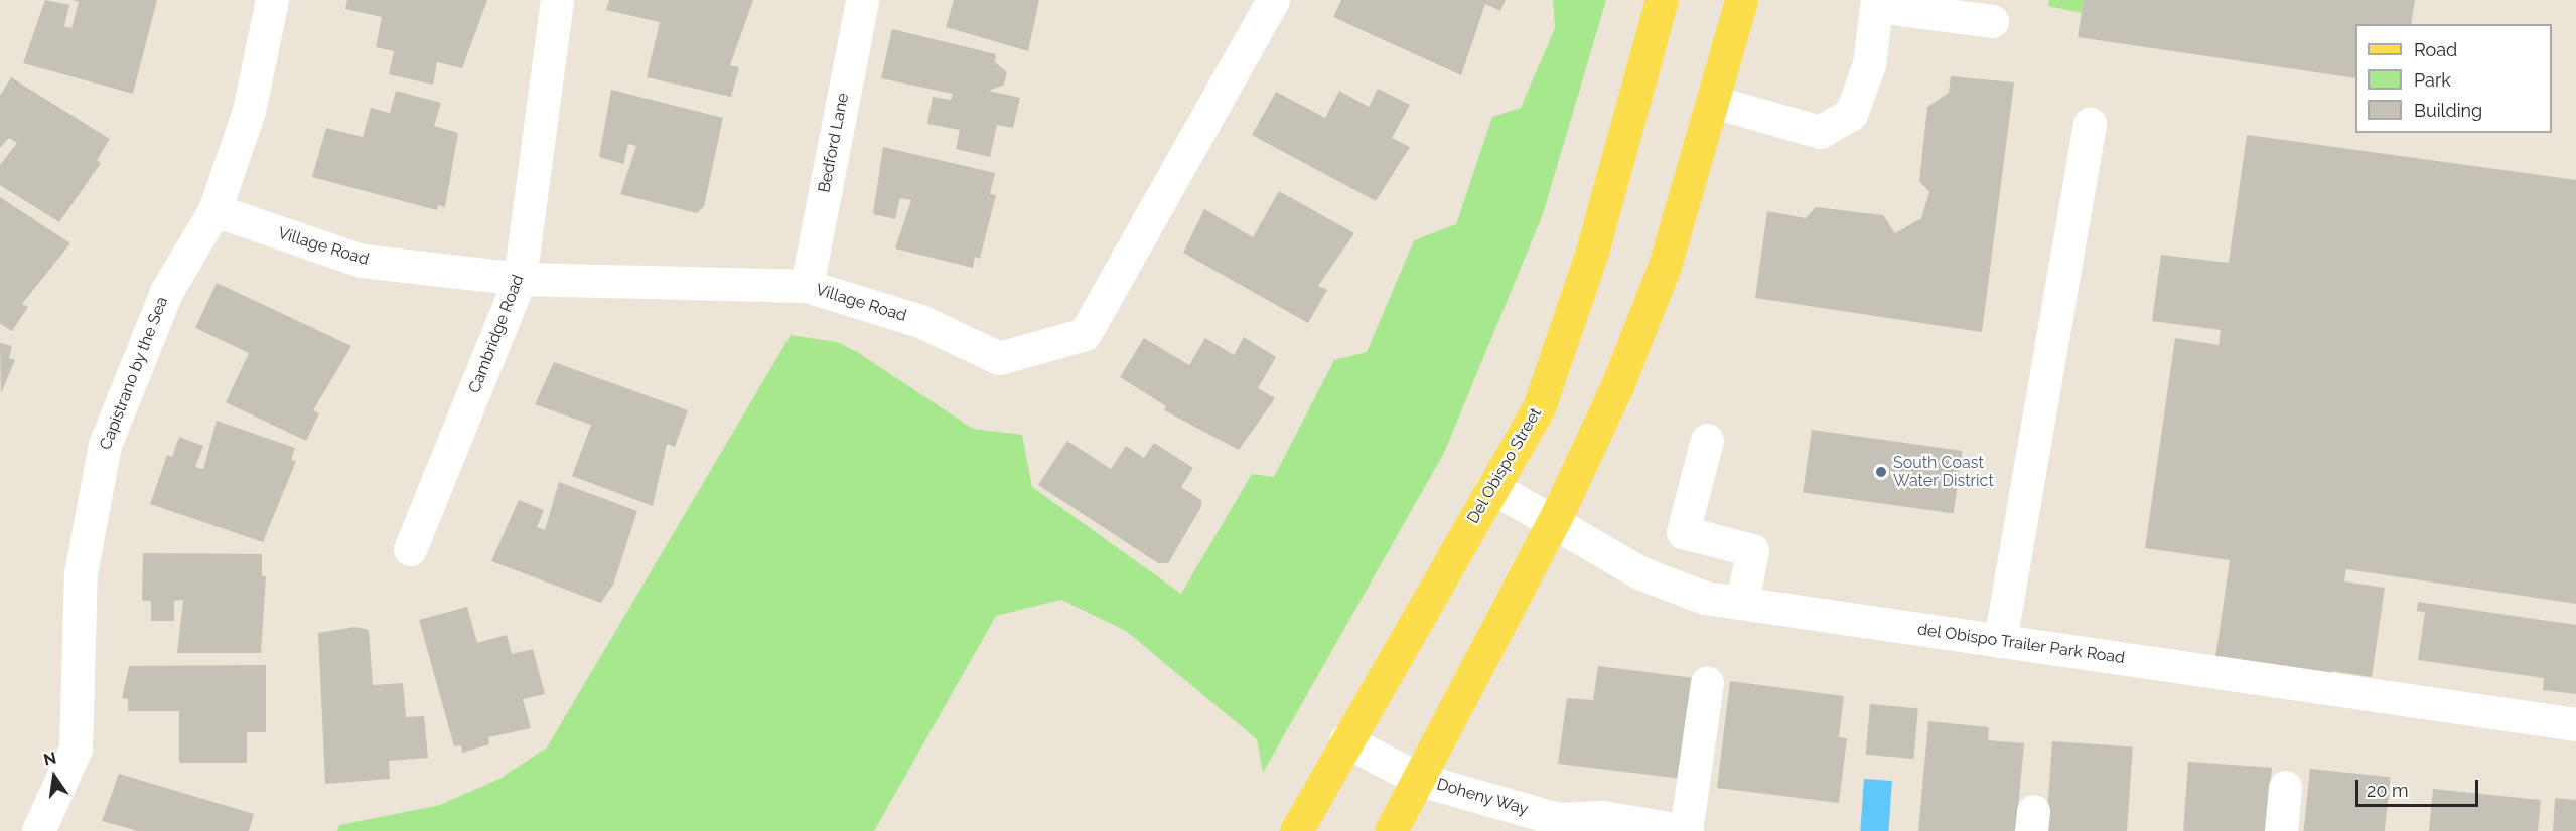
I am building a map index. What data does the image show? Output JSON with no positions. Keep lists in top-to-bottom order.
{
  "streets": {
    "main road": ["Del Obispo Street"],
    "street": [
      "Bedford Lane",
      "Village Road",
      "Cambridge Road",
      "Capistrano by the Sea",
      "del Obispo Trailer Park Road",
      "Doheny Way"
    ]
  },
  "crossings": [
    ["Bedford Lane", "Village Road"],
    ["Village Road", "Cambridge Road"],
    ["Village Road", "Capistrano by the Sea"],
    ["Del Obispo Street", "del Obispo Trailer Park Road"],
    ["Del Obispo Street", "Doheny Way"]
  ],
  "places": ["South Coast Water District"],
  "legend": ["Road", "Park", "Building"],
  "scale_bar": "20 m",
  "north": "top"
}
